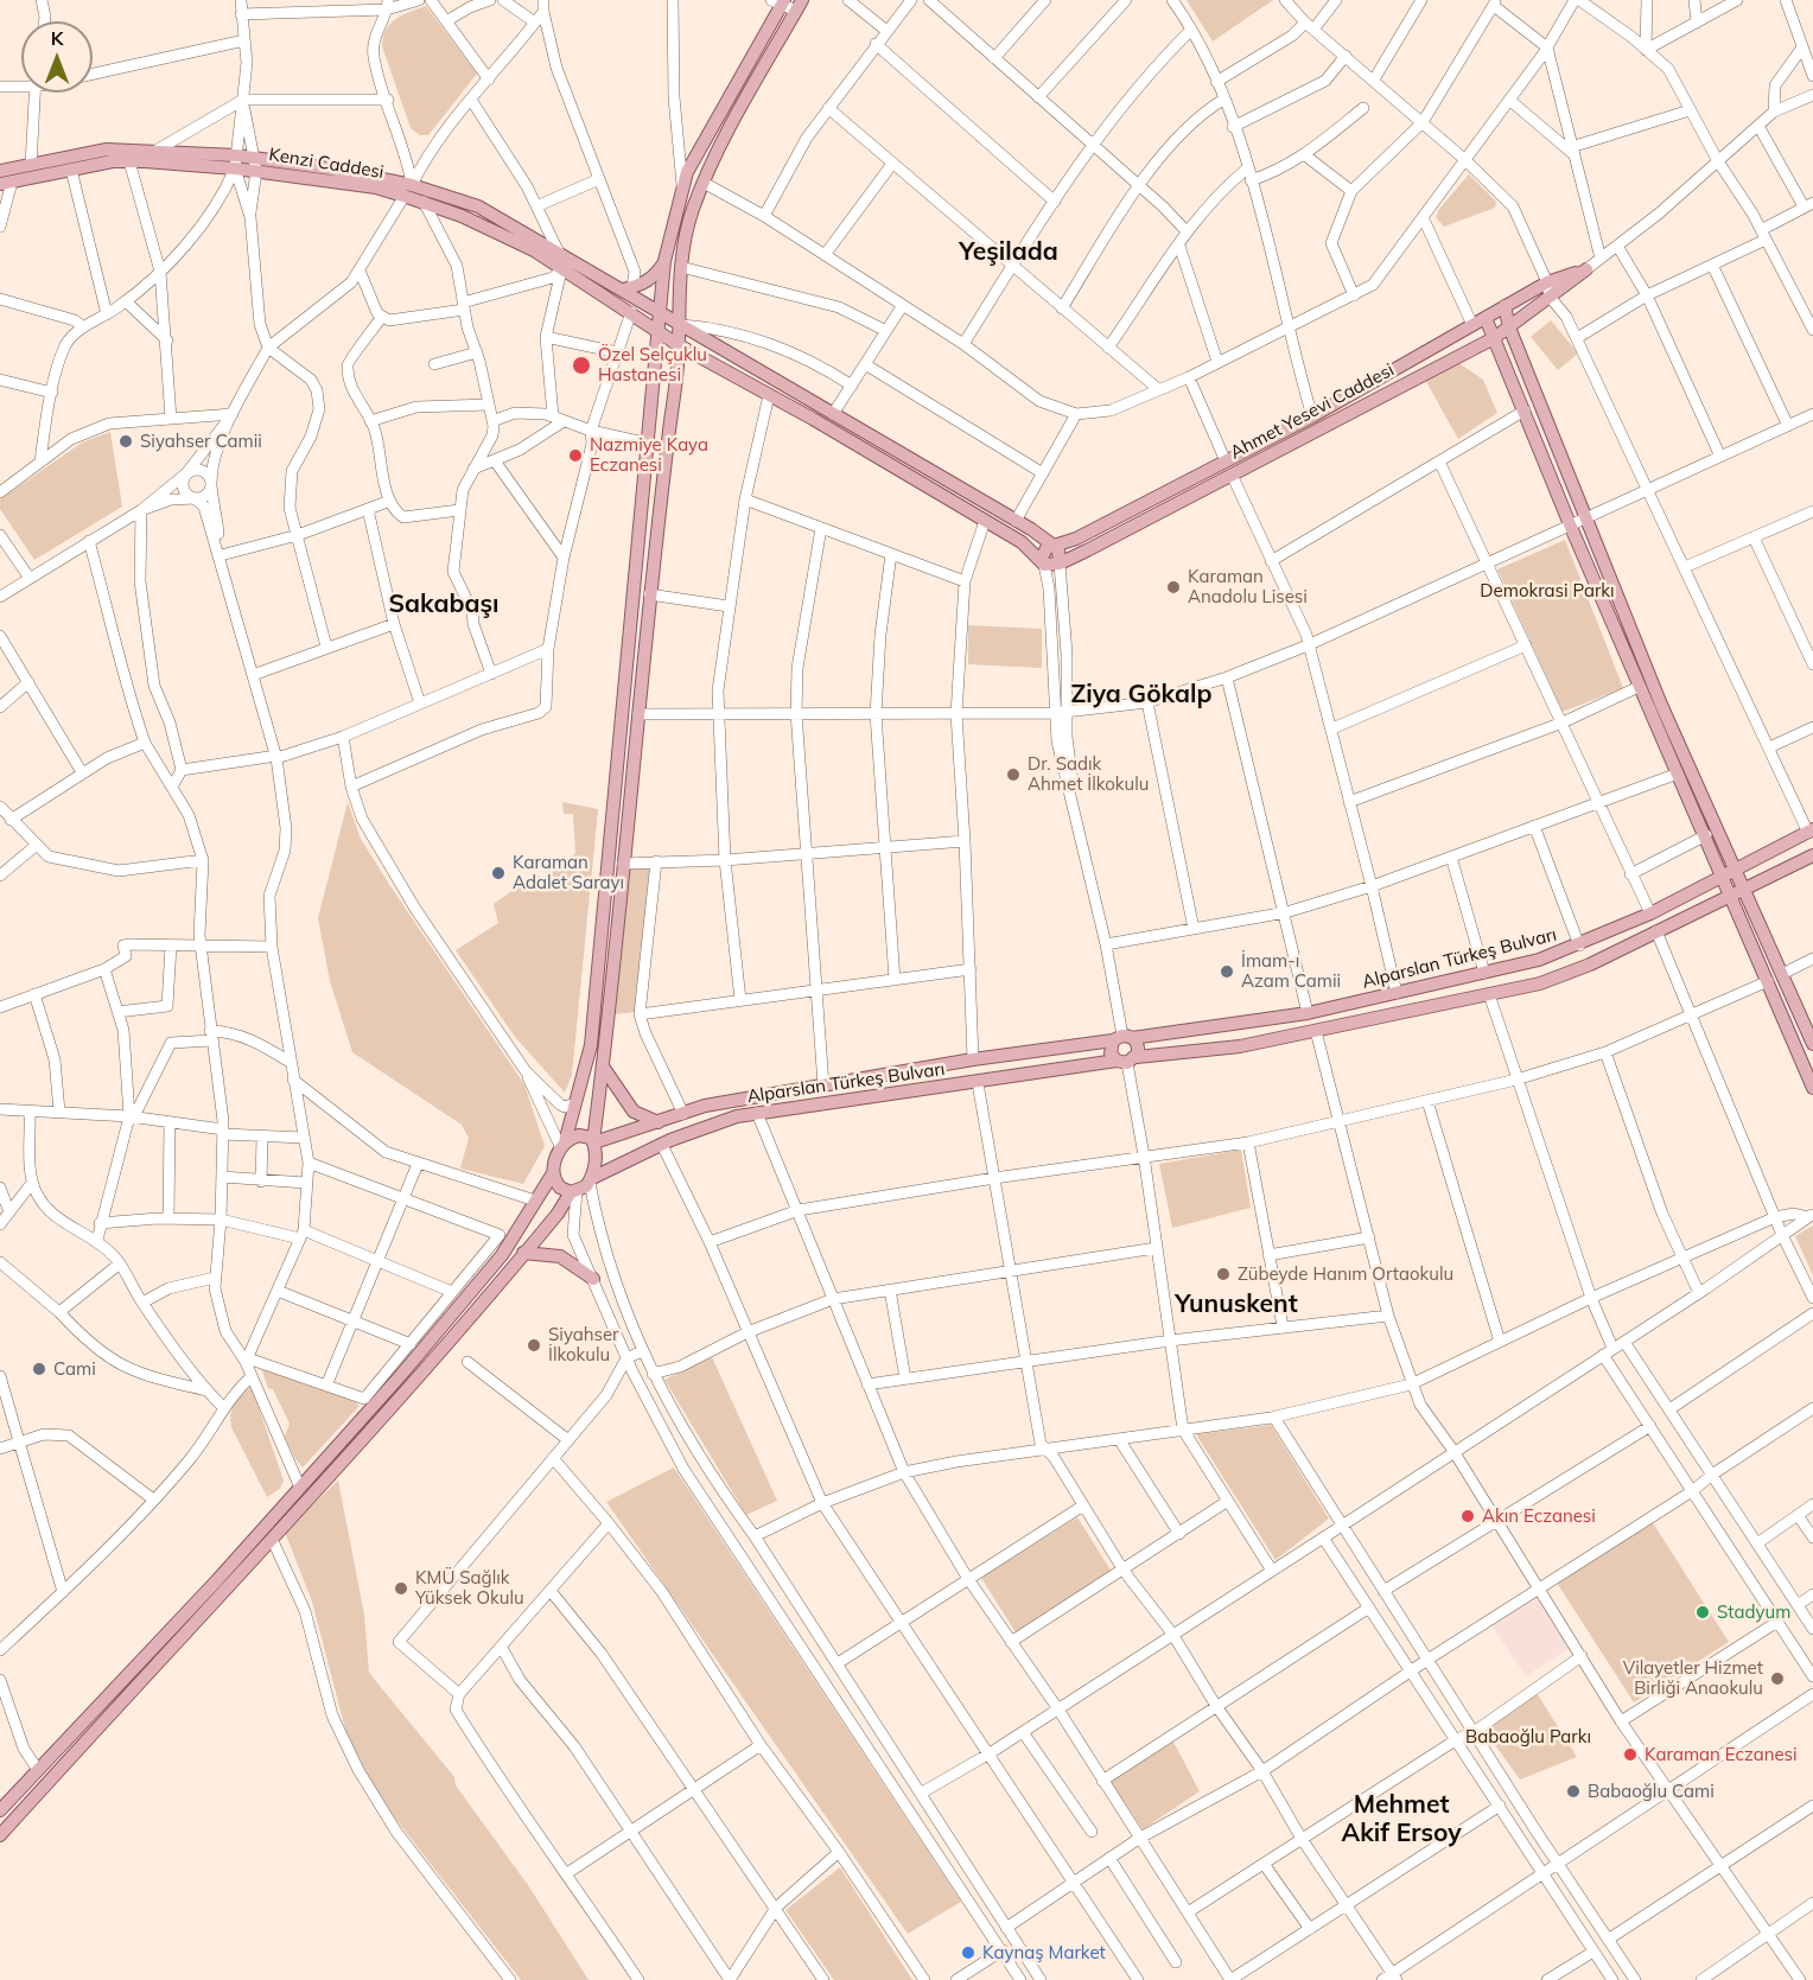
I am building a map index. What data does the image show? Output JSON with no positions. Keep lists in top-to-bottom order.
{
  "streets": {
    "main road": ["Kenzi Caddesi", "Ahmet Yesevi Caddesi", "Alparslan Türkeş Bulvarı"]
  },
  "districts": [
    "Yeşilada",
    "Sakabaşı",
    "Ziya Gökalp",
    "Yunuskent",
    "Mehmet Akif Ersoy"
  ],
  "parks": ["Demokrasi Parkı", "Babaoğlu Parkı"],
  "places": [
    "Özel Selçuklu Hastanesi",
    "Siyahser Camii",
    "Nazmiye Kaya Eczanesi",
    "Karaman Anadolu Lisesi",
    "Dr. Sadık Ahmet İlkokulu",
    "Karaman Adalet Sarayı",
    "İmam-ı Azam Camii",
    "Zübeyde Hanım Ortaokulu",
    "Siyahser İlkokulu",
    "Cami",
    "Akın Eczanesi",
    "KMÜ Sağlık Yüksek Okulu",
    "Stadyum",
    "Vilayetler Hizmet Birliği Anaokulu",
    "Karaman Eczanesi",
    "Babaoğlu Cami",
    "Kaynaş Market"
  ],
  "north": "top"
}
